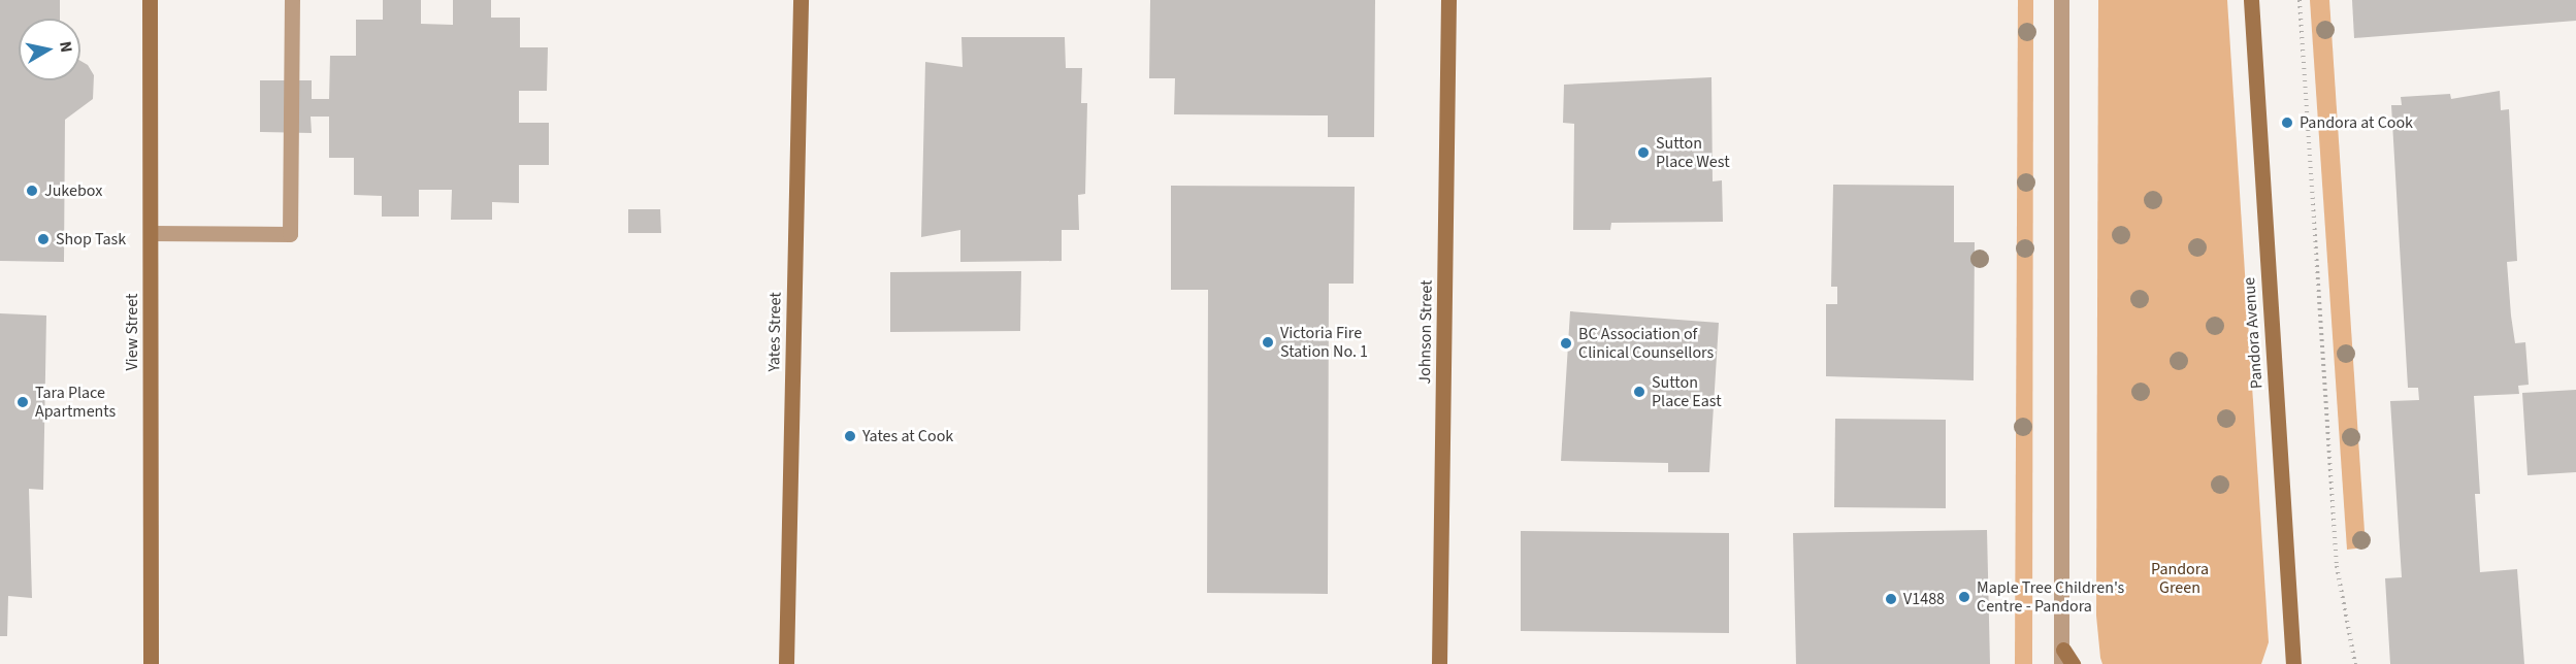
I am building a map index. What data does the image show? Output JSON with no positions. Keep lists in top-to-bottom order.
{
  "streets": {
    "main road": [
      "View Street",
      "Yates Street",
      "Johnson Street",
      "Pandora Avenue"
    ]
  },
  "parks": ["Pandora Green"],
  "places": [
    "Pandora at Cook",
    "Sutton Place West",
    "Jukebox",
    "Shop Task",
    "Victoria Fire Station No. 1",
    "BC Association of Clinical Counsellors",
    "Sutton Place East",
    "Tara Place Apartments",
    "Yates at Cook",
    "Maple Tree Children's Centre - Pandora",
    "V1488"
  ],
  "north": "right"
}
